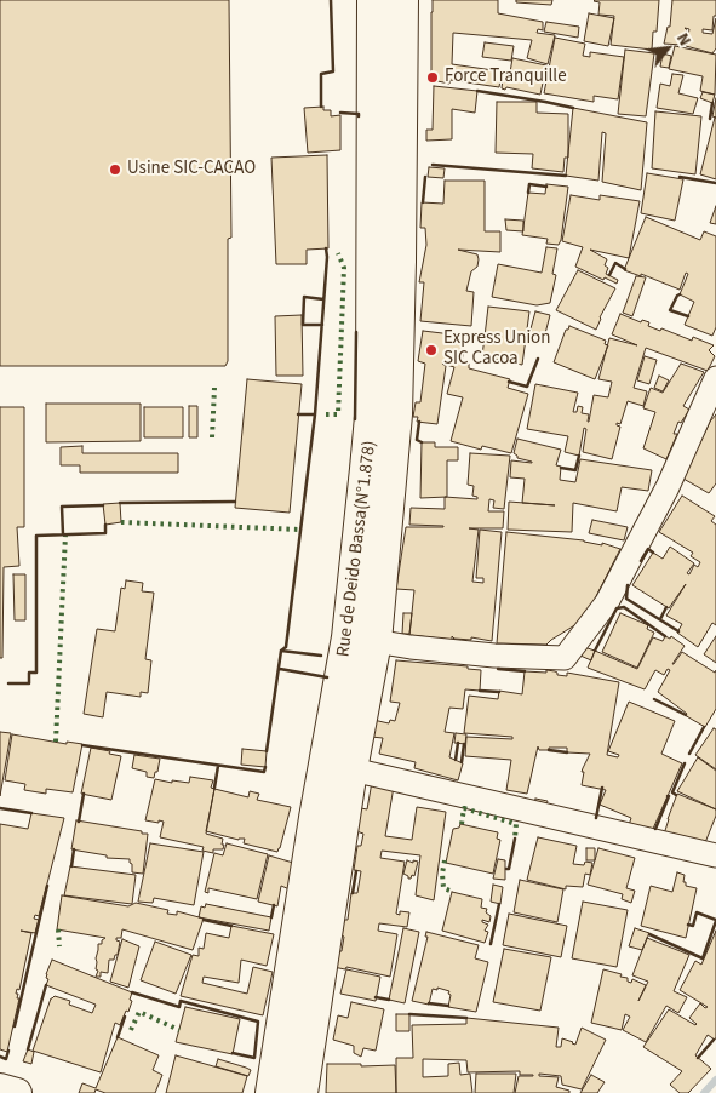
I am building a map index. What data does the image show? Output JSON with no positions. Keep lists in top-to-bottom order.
{
  "streets": {
    "main road": ["Rue de Deido Bassa(N°1.878)"]
  },
  "places": ["Force Tranquille", "Usine SIC-CACAO", "Express Union SIC Cacoa"],
  "north": "top right"
}
